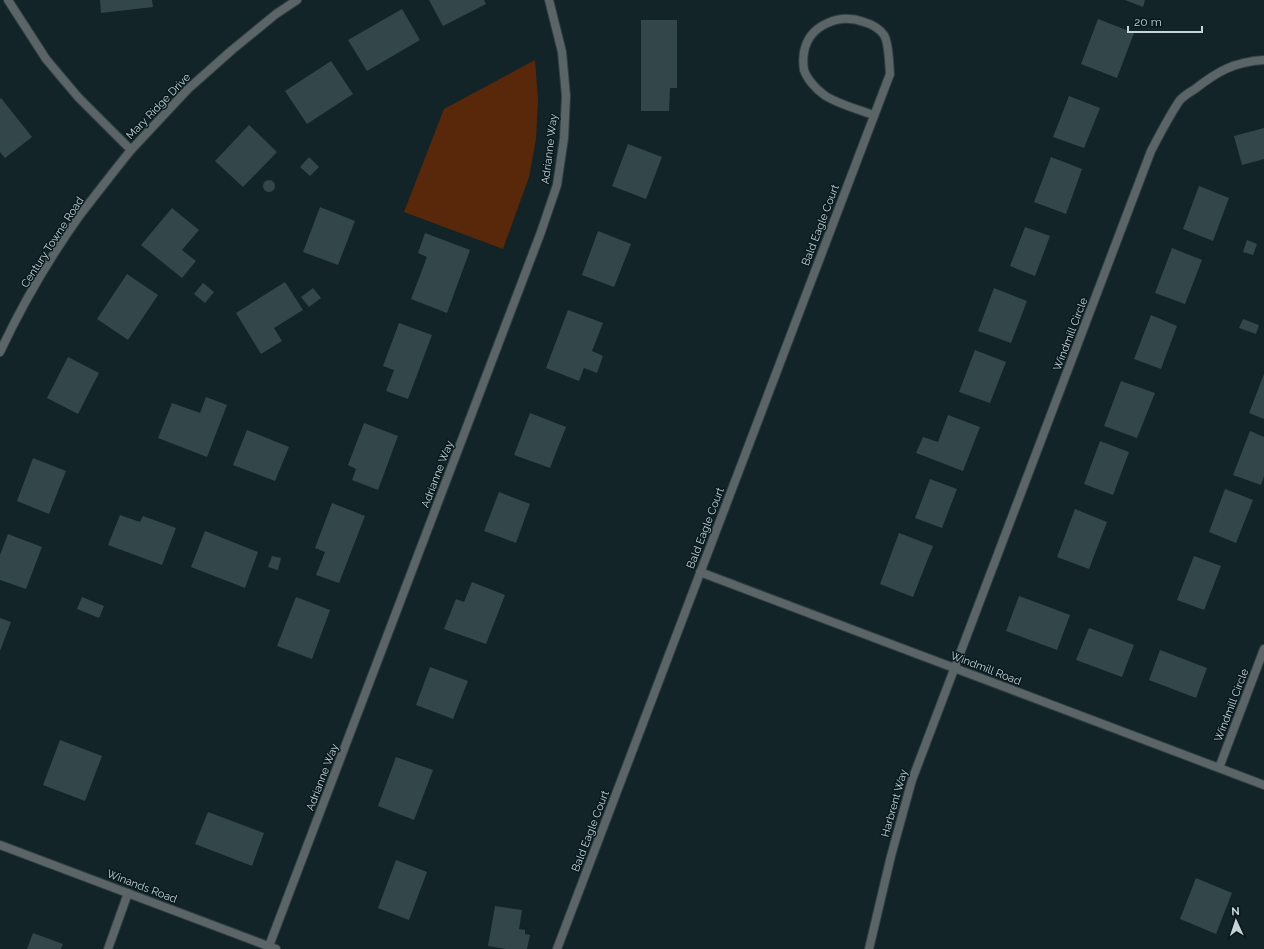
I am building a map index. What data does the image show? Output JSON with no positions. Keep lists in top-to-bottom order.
{
  "streets": {
    "street": [
      "Mary Ridge Drive",
      "Adrianne Way",
      "Bald Eagle Court",
      "Century Towne Road",
      "Windmill Circle",
      "Windmill Road",
      "Harbrent Way",
      "Winands Road"
    ]
  },
  "crossings": [
    ["Mary Ridge Drive", "Century Towne Road"],
    ["Adrianne Way", "Winands Road"],
    ["Bald Eagle Court", "Windmill Road"],
    ["Windmill Circle", "Windmill Road"],
    ["Windmill Circle", "Harbrent Way"],
    ["Windmill Road", "Harbrent Way"]
  ],
  "scale_bar": "20 m",
  "north": "top"
}
